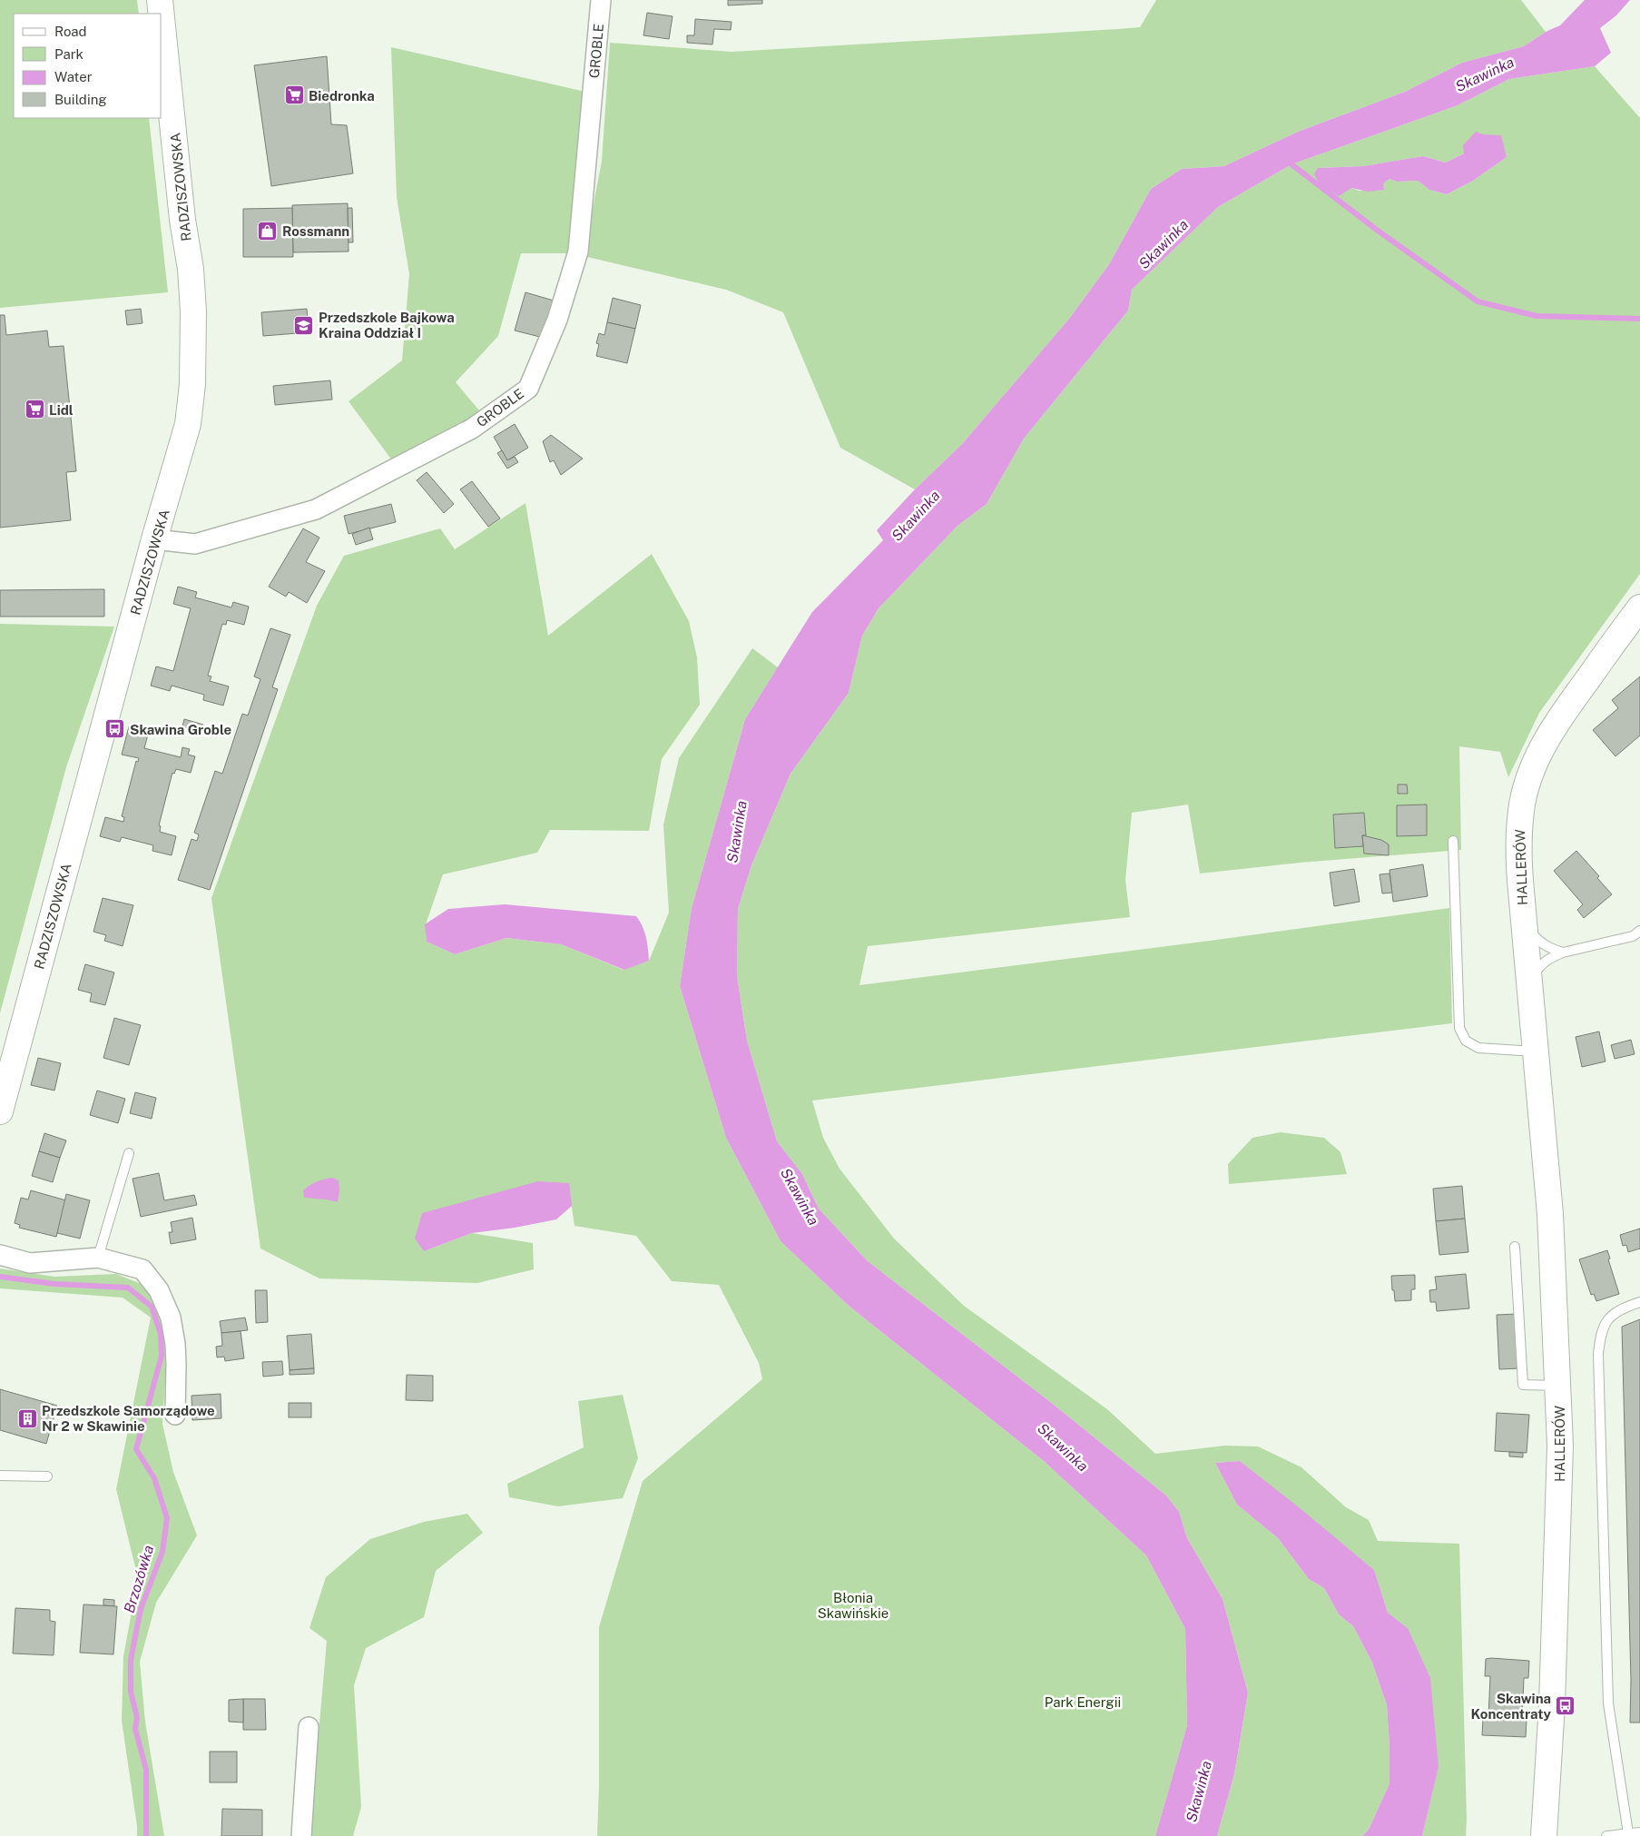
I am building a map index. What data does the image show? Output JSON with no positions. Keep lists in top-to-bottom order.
{
  "streets": {
    "street": ["GROBLE", "RADZISZOWSKA", "HALLERÓW"]
  },
  "crossings": [
    ["GROBLE", "RADZISZOWSKA"]
  ],
  "water": ["Skawinka", "Brzozówka"],
  "parks": ["Błonia Skawińskie", "Park Energii"],
  "places": {
    "supermarket": ["Biedronka", "Lidl"],
    "shop": ["Rossmann"],
    "school or university": ["Przedszkole Bajkowa Kraina Oddział I"],
    "bus stop": ["Skawina Groble", "Skawina Koncentraty"],
    "building": ["Przedszkole Samorządowe Nr 2 w Skawinie"]
  },
  "legend": [
    "Road",
    "Park",
    "Water",
    "Building"
  ]
}
